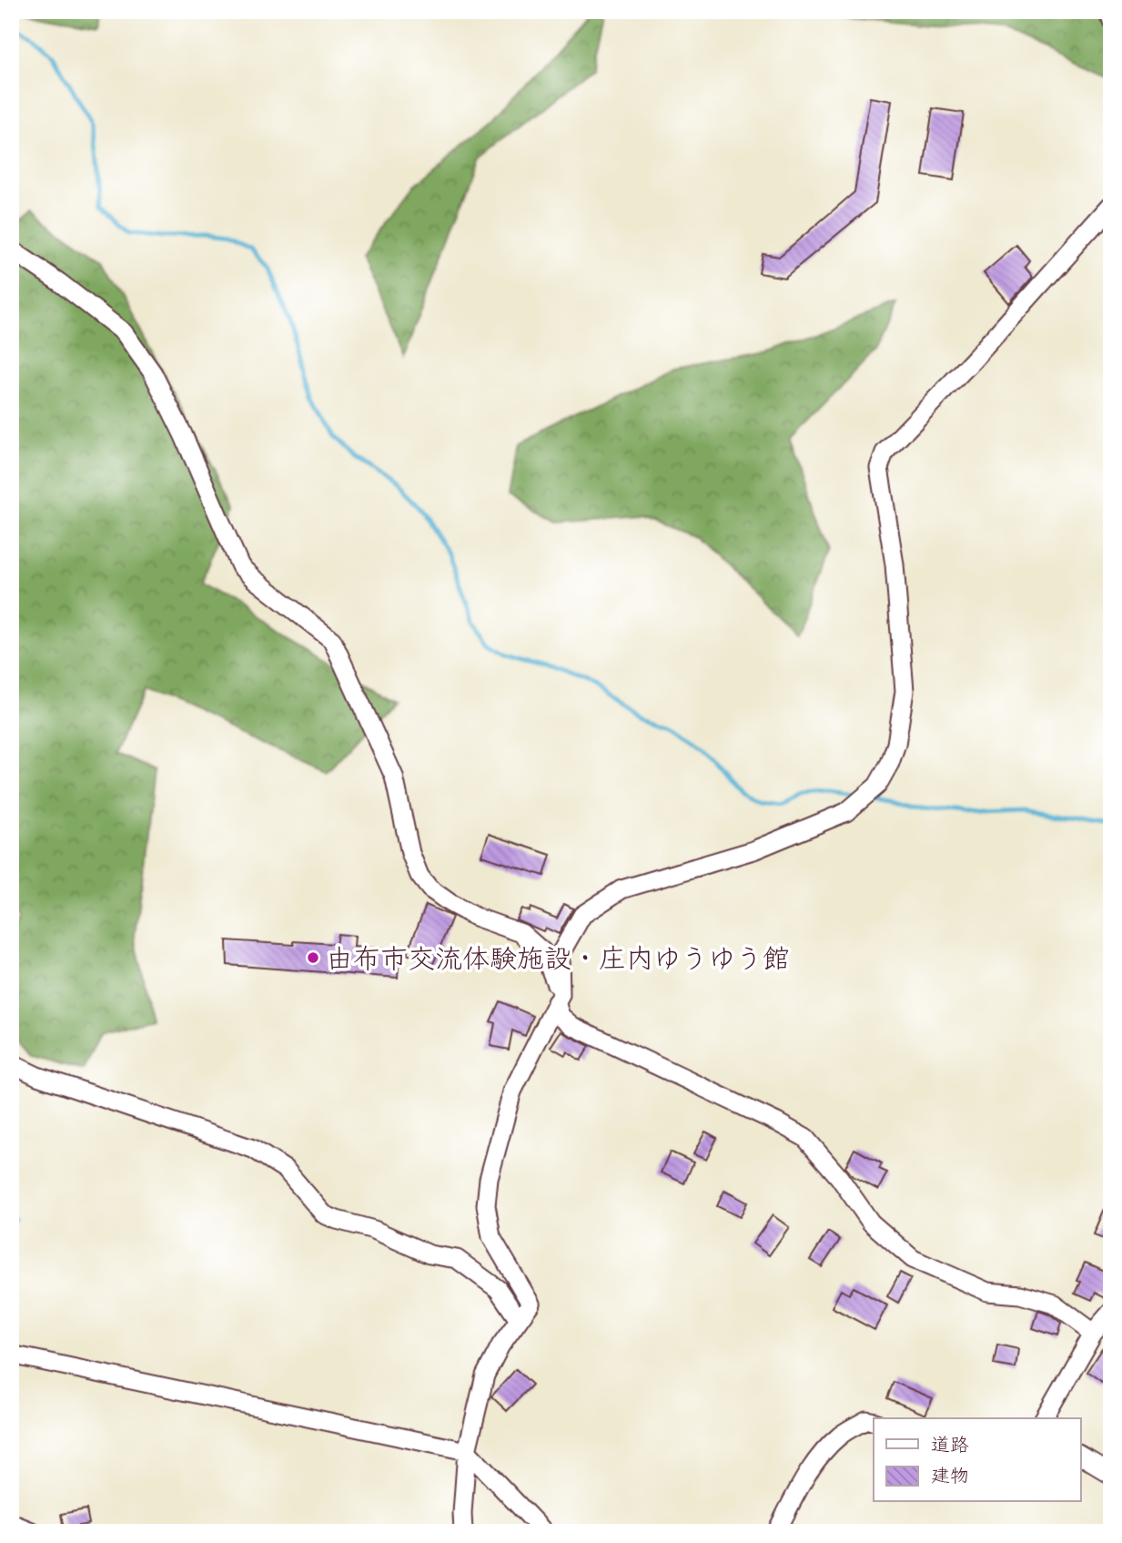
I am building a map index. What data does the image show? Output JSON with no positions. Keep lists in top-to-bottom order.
{
  "places": ["由布市交流体験施設・庄内ゆうゆう館"],
  "legend": ["道路", "建物"]
}
